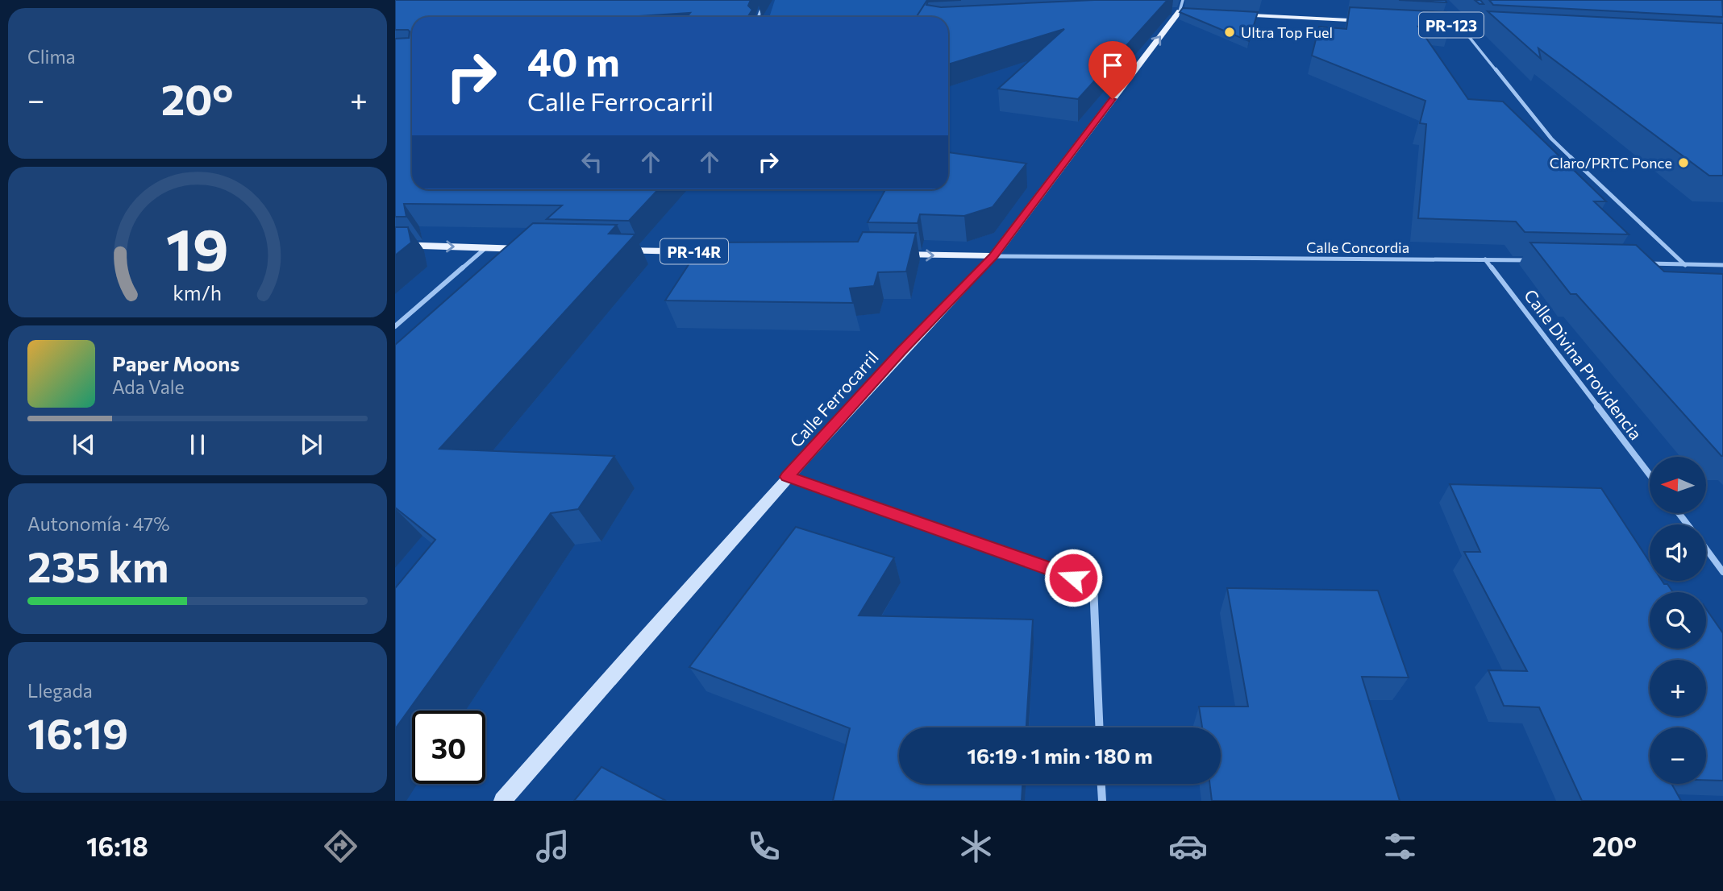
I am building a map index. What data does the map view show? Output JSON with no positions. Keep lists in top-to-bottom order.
{
  "streets": {
    "main road": ["PR-123", "PR-14R", "Calle Ferrocarril"],
    "street": ["Calle Concordia", "Calle Divina Providencia"]
  },
  "crossings": [
    ["Calle Concordia", "Calle Divina Providencia"],
    ["Calle Concordia", "Calle Ferrocarril"]
  ],
  "places": ["Ultra Top Fuel", "Claro/PRTC Ponce"],
  "north": "left",
  "page": {
    "tile": [
      "Clima",
      ["Autonomía · 47%", "235 km"],
      ["Llegada", "16:19"]
    ],
    "turn": ["40 m", "Calle Ferrocarril"],
    "heat": ["−", "20°", "+"],
    "song": ["Paper Moons", "Ada Vale"],
    "map_buttons": ["+", "−"],
    "limit": "30",
    "trip": "16:19 · 1 min · 180 m",
    "tabs": ["16:18", "20°"],
    "gauge": ["19", "km/h"]
  }
}
